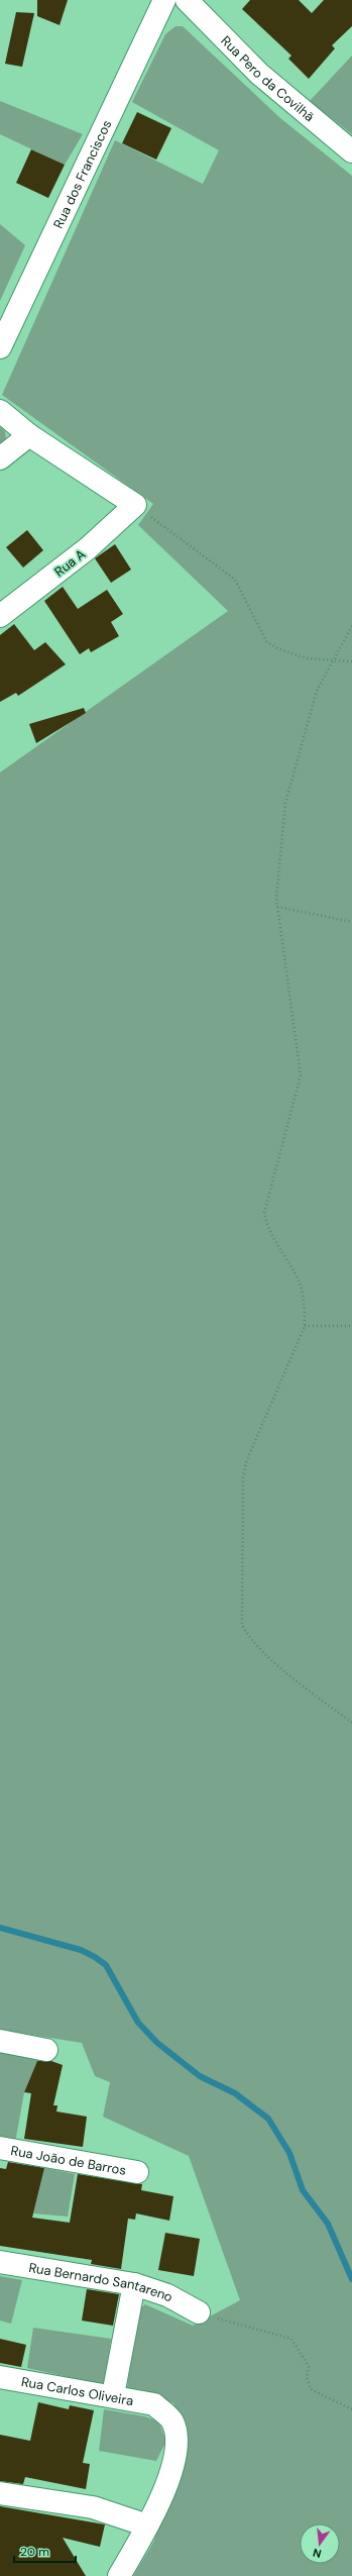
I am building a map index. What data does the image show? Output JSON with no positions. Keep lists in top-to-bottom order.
{
  "streets": {
    "street": [
      "Rua Pero da Covilhã",
      "Rua dos Franciscos",
      "Rua A",
      "Rua João de Barros",
      "Rua Bernardo Santareno",
      "Rua Carlos Oliveira"
    ]
  },
  "scale_bar": "20 m",
  "north": "bottom"
}
